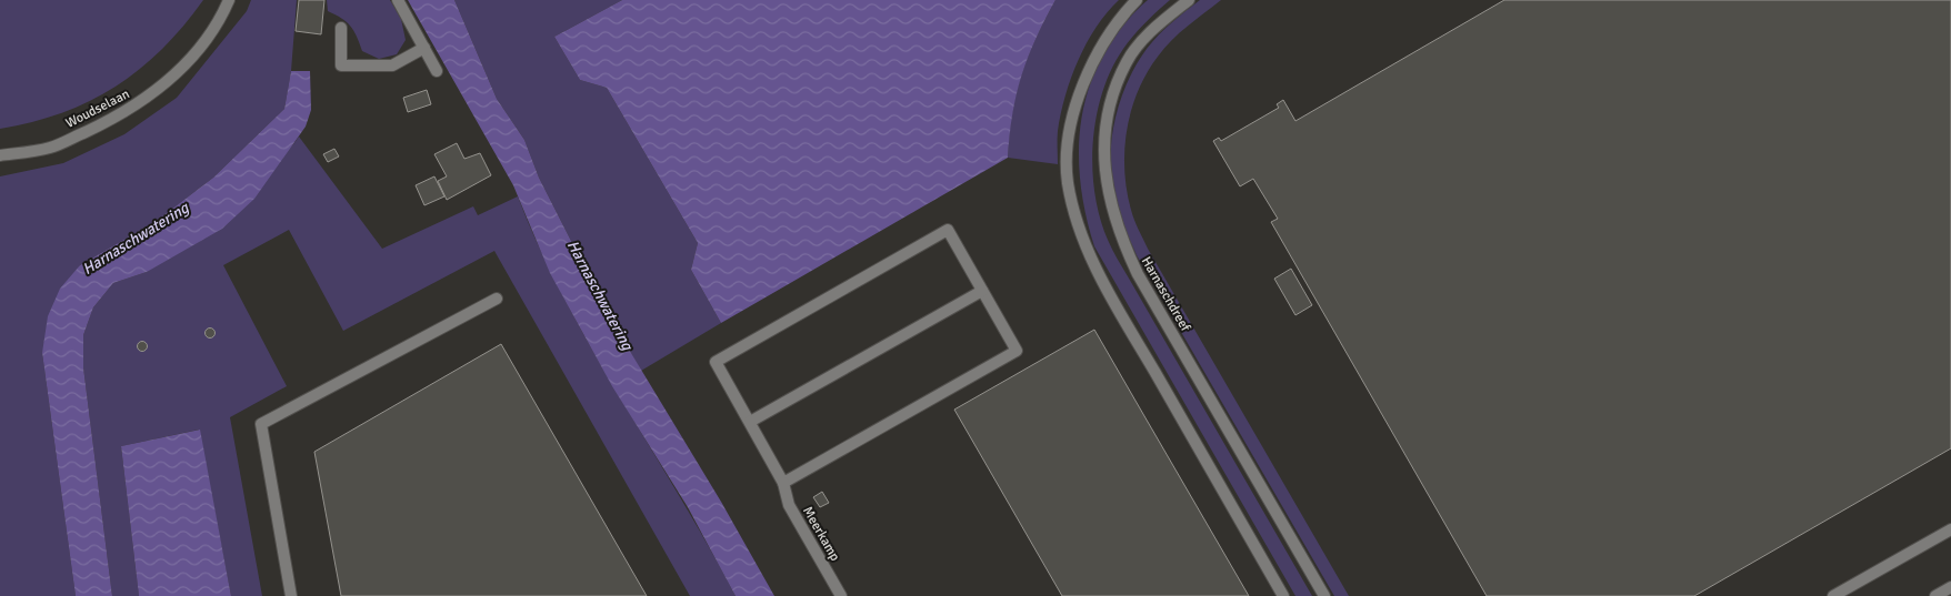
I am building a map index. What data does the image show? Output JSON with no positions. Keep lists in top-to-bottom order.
{
  "streets": {
    "street": ["Woudselaan", "Harnaschdreef", "Meerkamp"]
  },
  "water": ["Harnaschwatering"]
}
